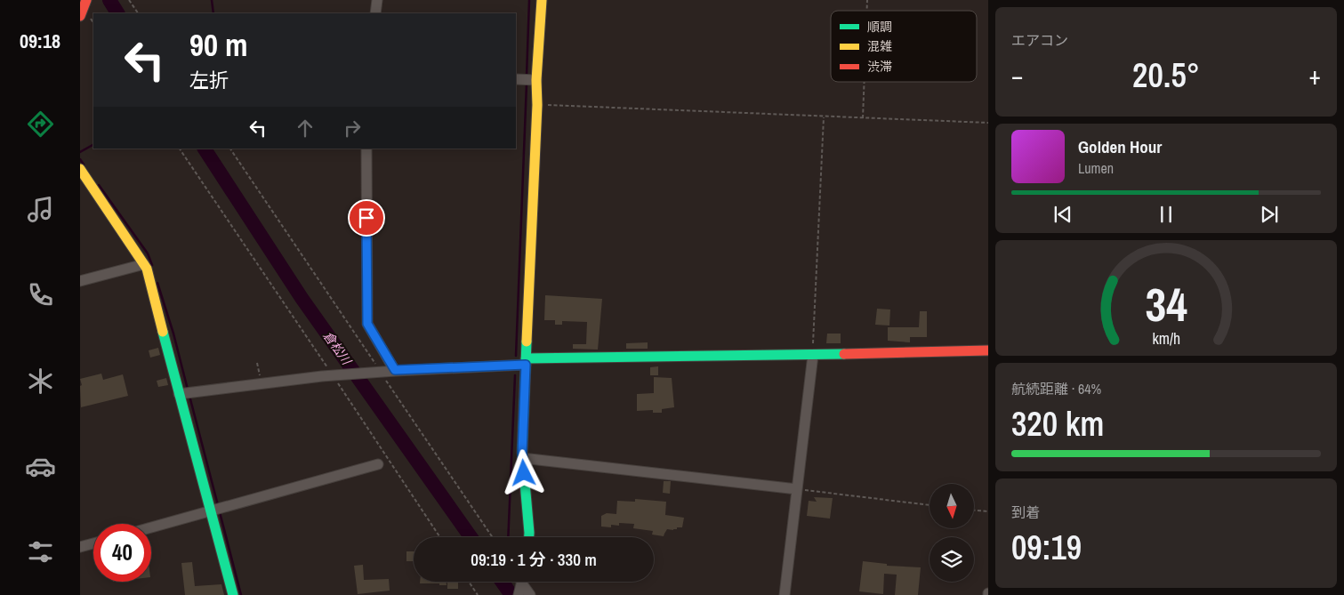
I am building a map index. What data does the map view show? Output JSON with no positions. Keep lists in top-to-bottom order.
{
  "water": ["倉松川"],
  "legend": ["順調", "混雑", "渋滞"],
  "north": "bottom",
  "page": {
    "tabs": "09:18",
    "tile": [
      "エアコン",
      ["航続距離 · 64%", "320 km"],
      ["到着", "09:19"]
    ],
    "turn": ["90 m", "左折"],
    "heat": ["−", "20.5°", "+"],
    "song": ["Golden Hour", "Lumen"],
    "limit": "40",
    "trip": "09:19 · 1 分 · 330 m",
    "gauge": ["34", "km/h"]
  }
}
